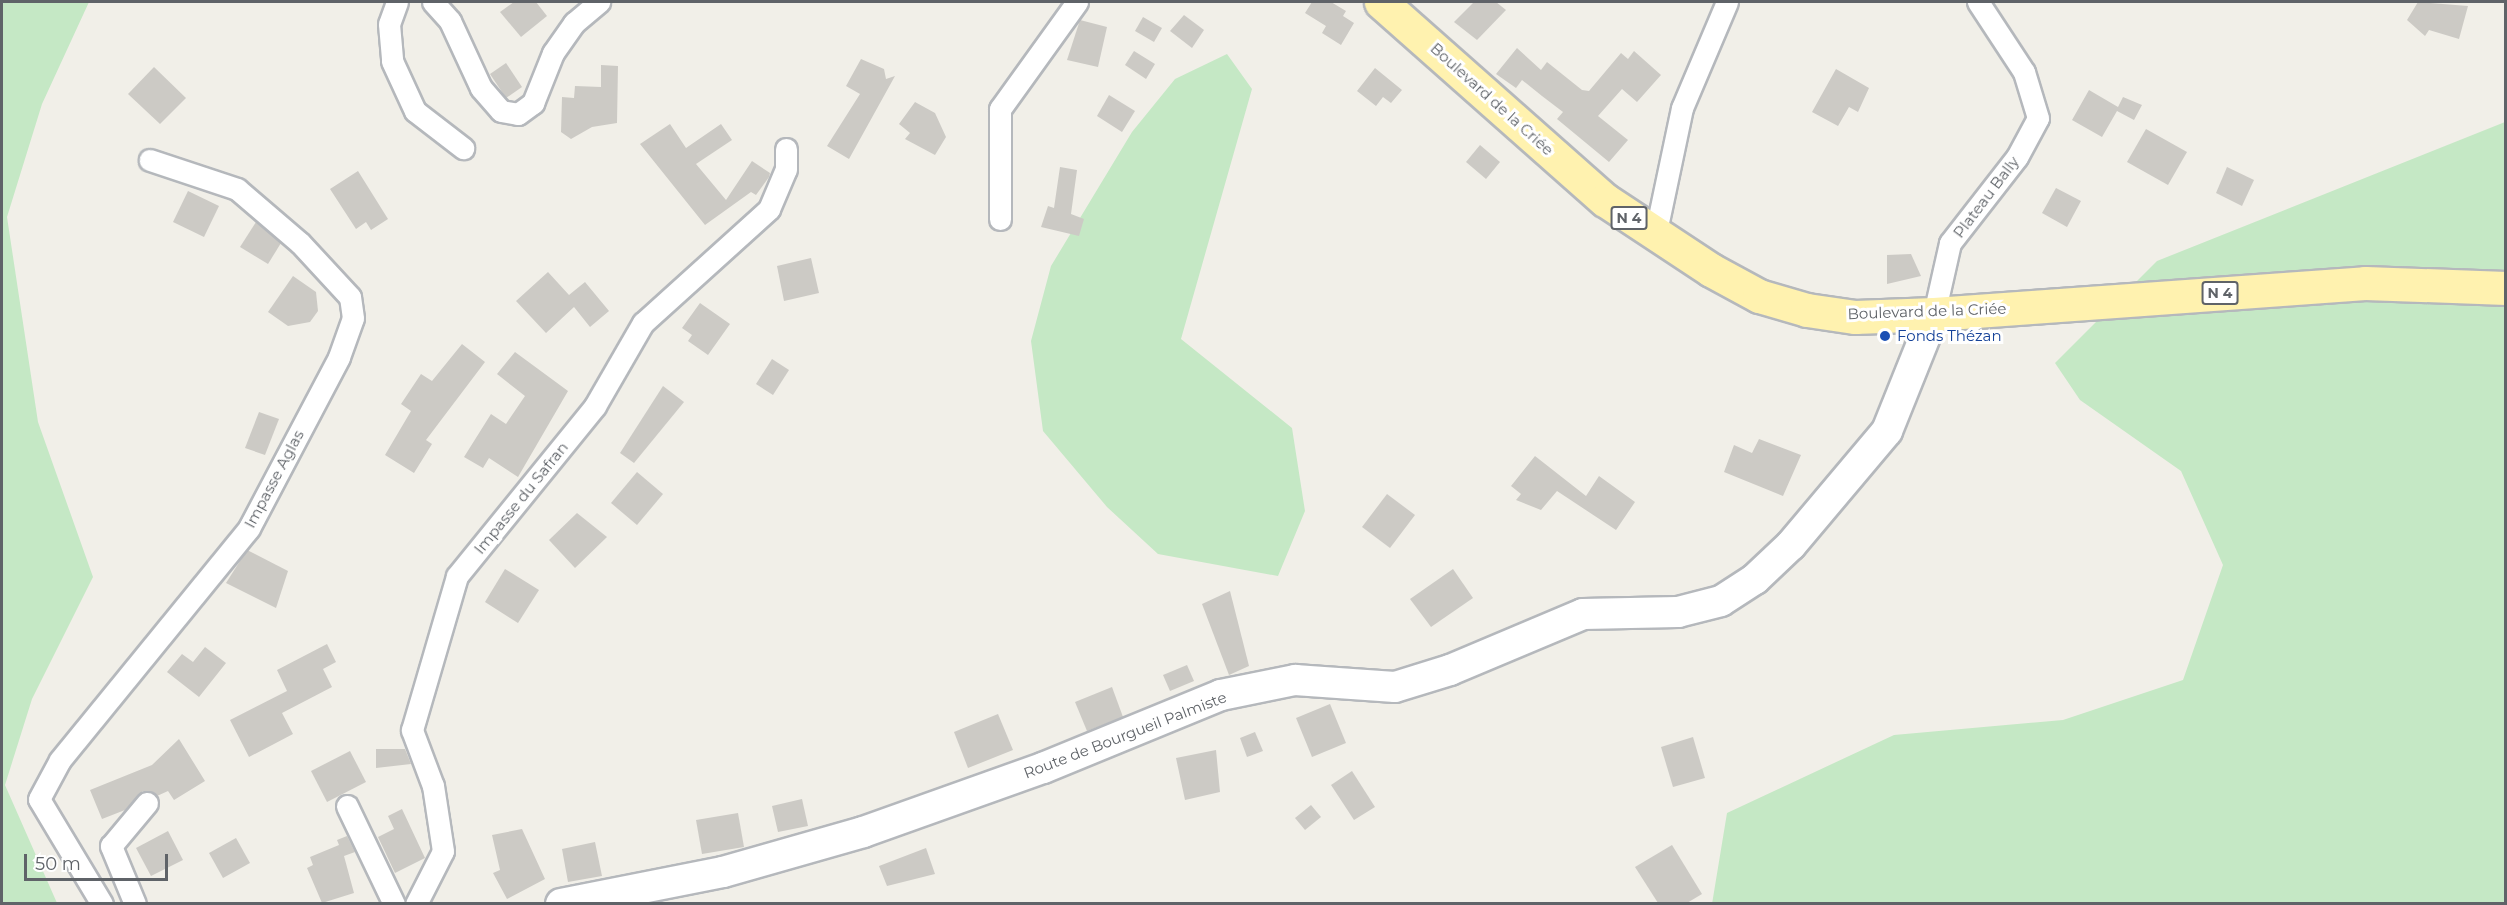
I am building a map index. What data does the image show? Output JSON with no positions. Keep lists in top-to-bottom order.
{
  "streets": {
    "main road": ["Boulevard de la Criée", "N 4"],
    "street": [
      "Plateau Bally",
      "Impasse Aglas",
      "Impasse du Safran",
      "Route de Bourgueil Palmiste"
    ]
  },
  "crossings": [
    ["Boulevard de la Criée", "Plateau Bally"],
    ["Boulevard de la Criée", "Route de Bourgueil Palmiste"],
    ["Plateau Bally", "Route de Bourgueil Palmiste"]
  ],
  "places": ["Fonds Thézan"],
  "scale_bar": "50 m"
}
